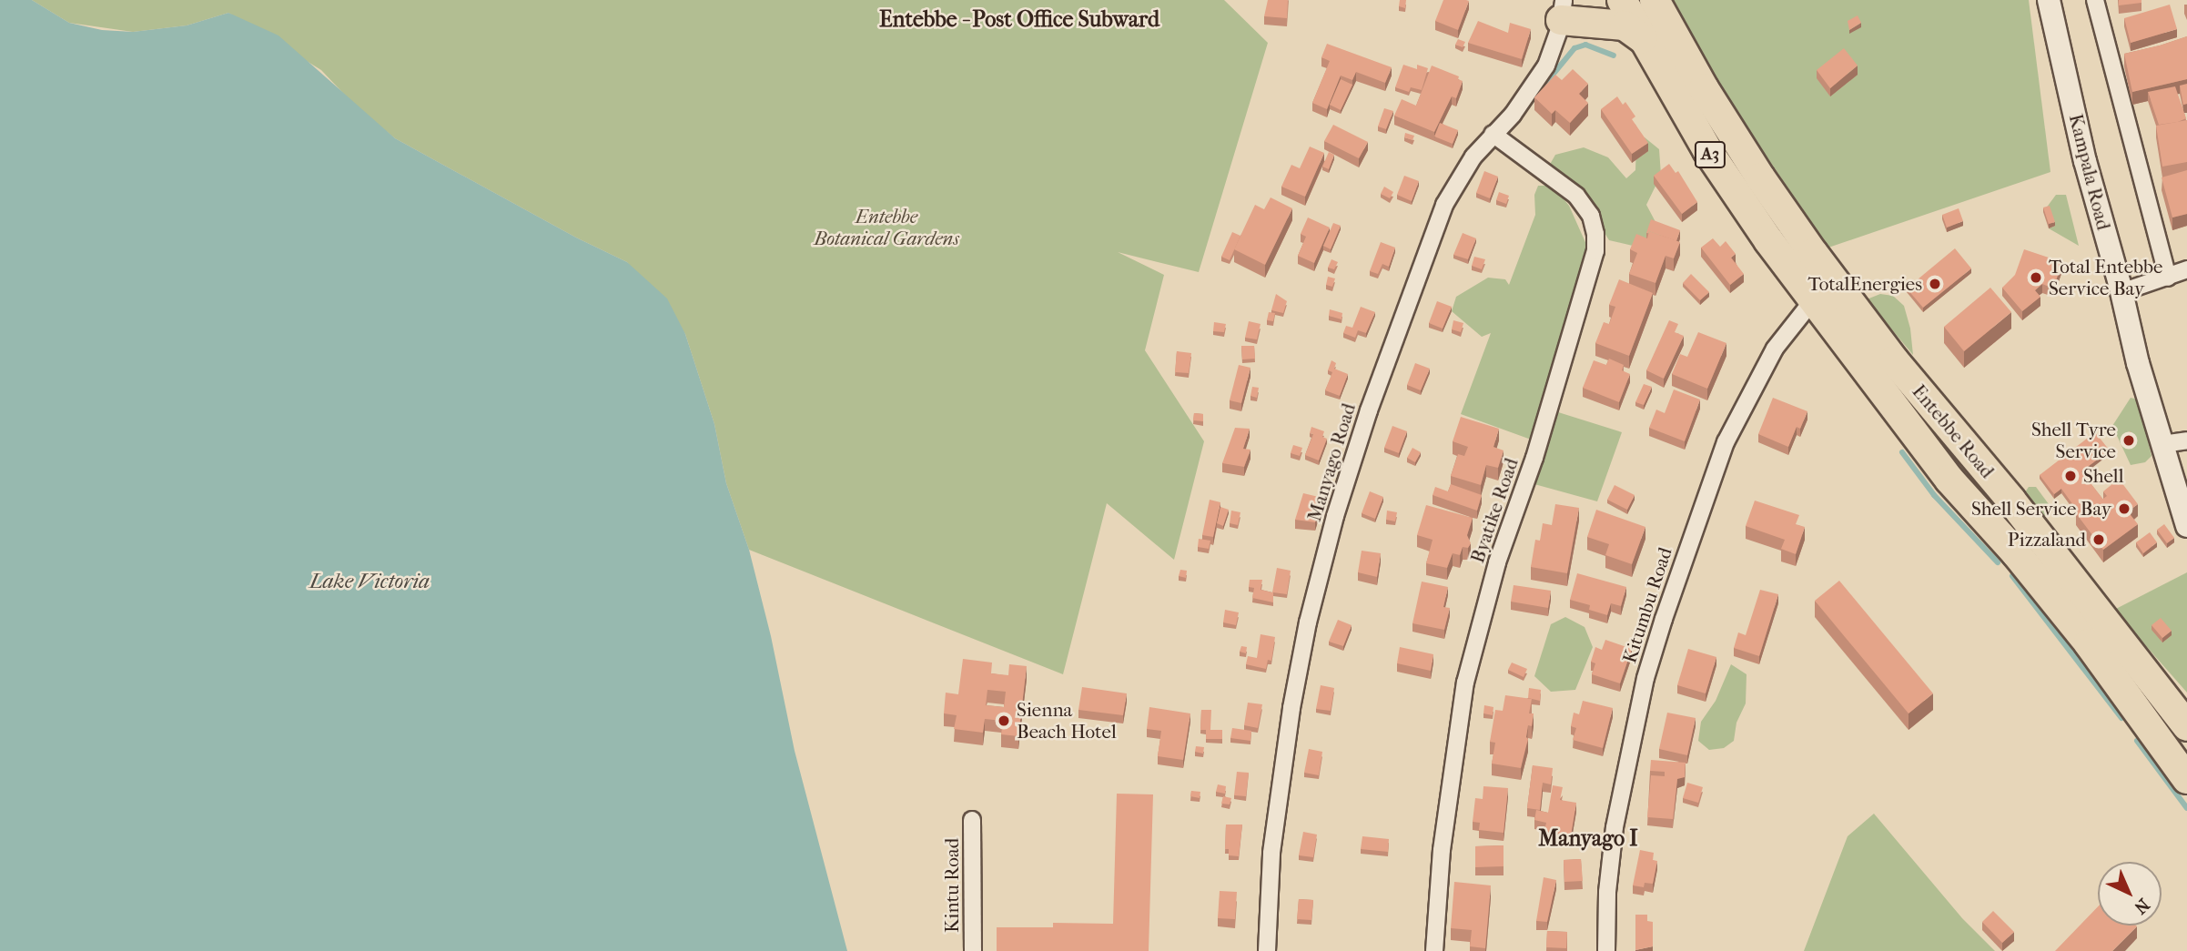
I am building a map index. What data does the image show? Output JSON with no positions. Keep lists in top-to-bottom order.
{
  "streets": {
    "highway": ["A3", "Entebbe Road"],
    "main road": ["Kampala Road"],
    "street": [
      "Manyago Road",
      "Byatike Road",
      "Kitumbu Road",
      "Kintu Road"
    ]
  },
  "crossings": [
    ["A3", "Kitumbu Road"],
    ["Manyago Road", "Byatike Road"]
  ],
  "districts": ["Entebbe - Post Office Subward", "Manyago I"],
  "water": ["Lake Victoria"],
  "parks": ["Entebbe Botanical Gardens"],
  "places": [
    "Total Entebbe Service Bay",
    "TotalEnergies",
    "Shell Tyre Service",
    "Shell",
    "Shell Service Bay",
    "Pizzaland",
    "Sienna Beach Hotel"
  ],
  "north": "bottom right"
}
